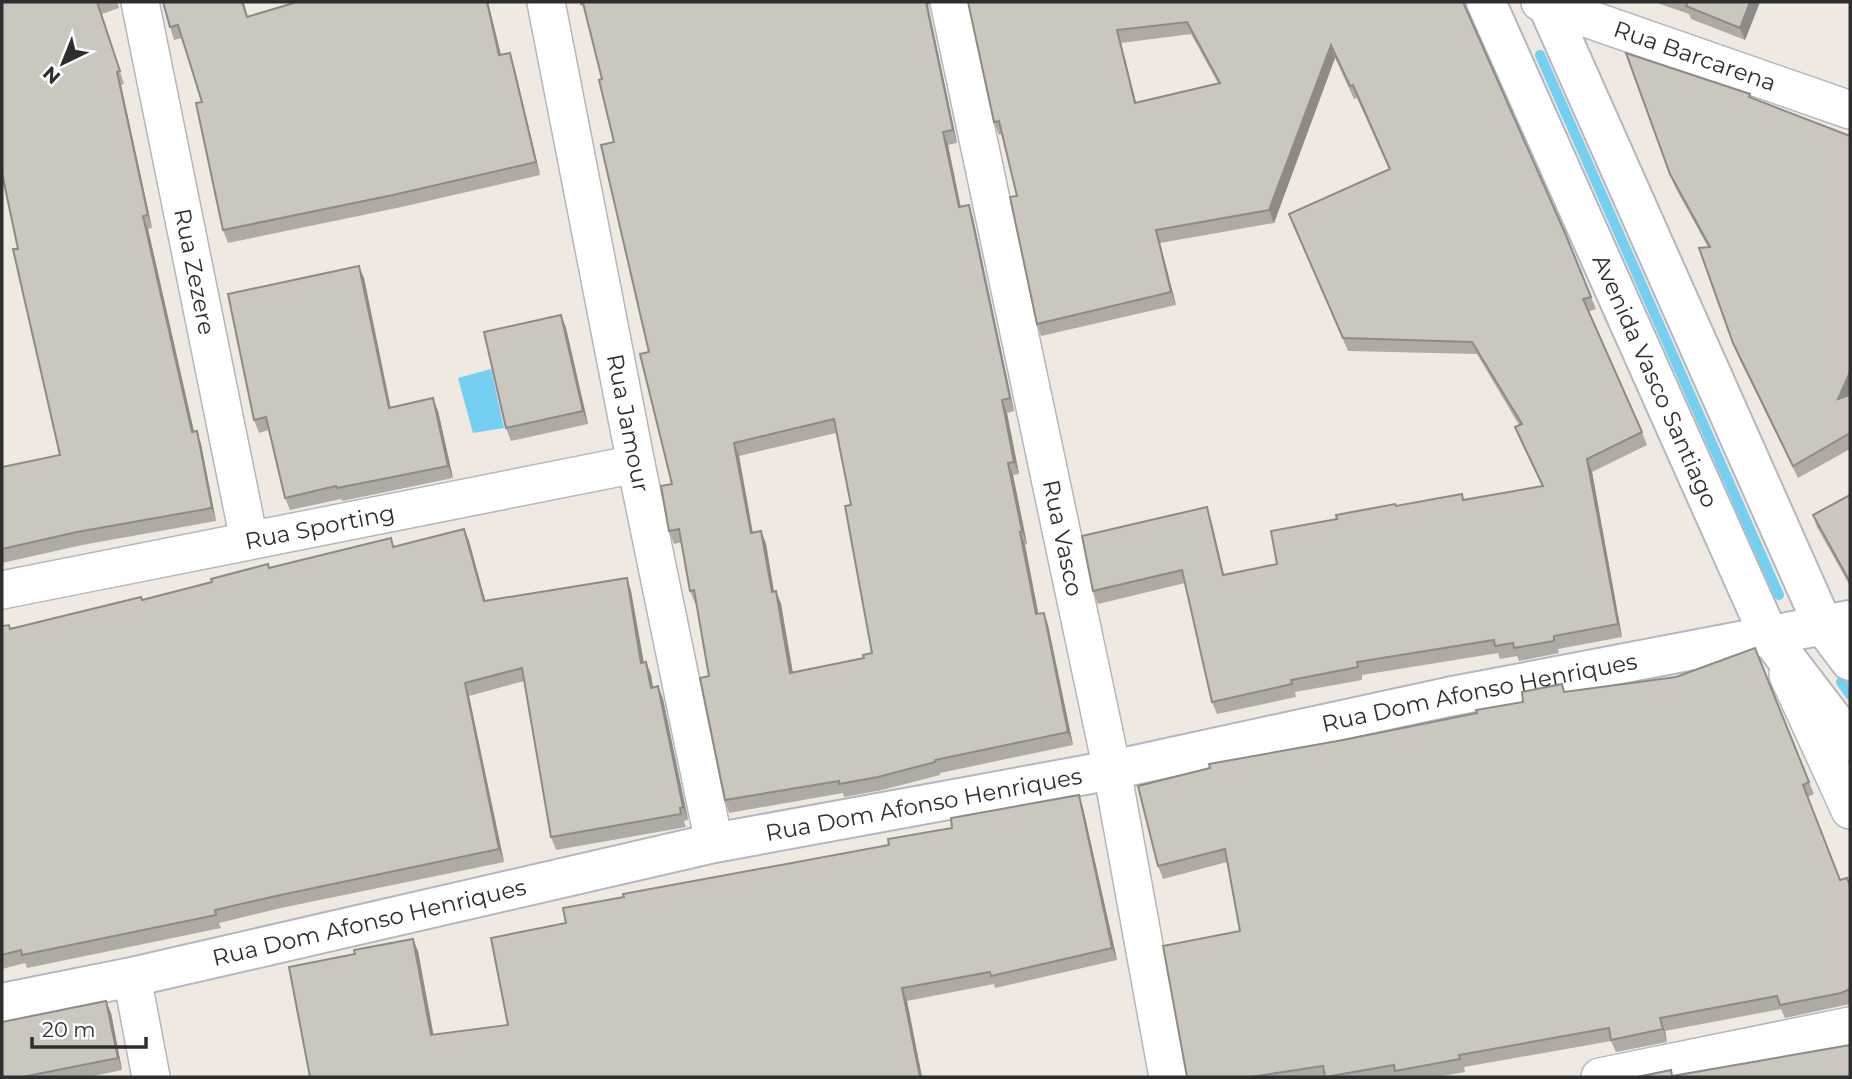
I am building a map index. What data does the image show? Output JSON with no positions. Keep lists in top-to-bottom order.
{
  "streets": {
    "street": [
      "Rua Barcarena",
      "Rua Zezere",
      "Avenida Vasco Santiago",
      "Rua Jamour",
      "Rua Sporting",
      "Rua Vasco",
      "Rua Dom Afonso Henriques"
    ]
  },
  "crossings": [
    ["Rua Zezere", "Rua Sporting"],
    ["Avenida Vasco Santiago", "Rua Dom Afonso Henriques"],
    ["Rua Jamour", "Rua Sporting"],
    ["Rua Jamour", "Rua Dom Afonso Henriques"],
    ["Rua Vasco", "Rua Dom Afonso Henriques"]
  ],
  "scale_bar": "20 m",
  "north": "bottom left"
}
